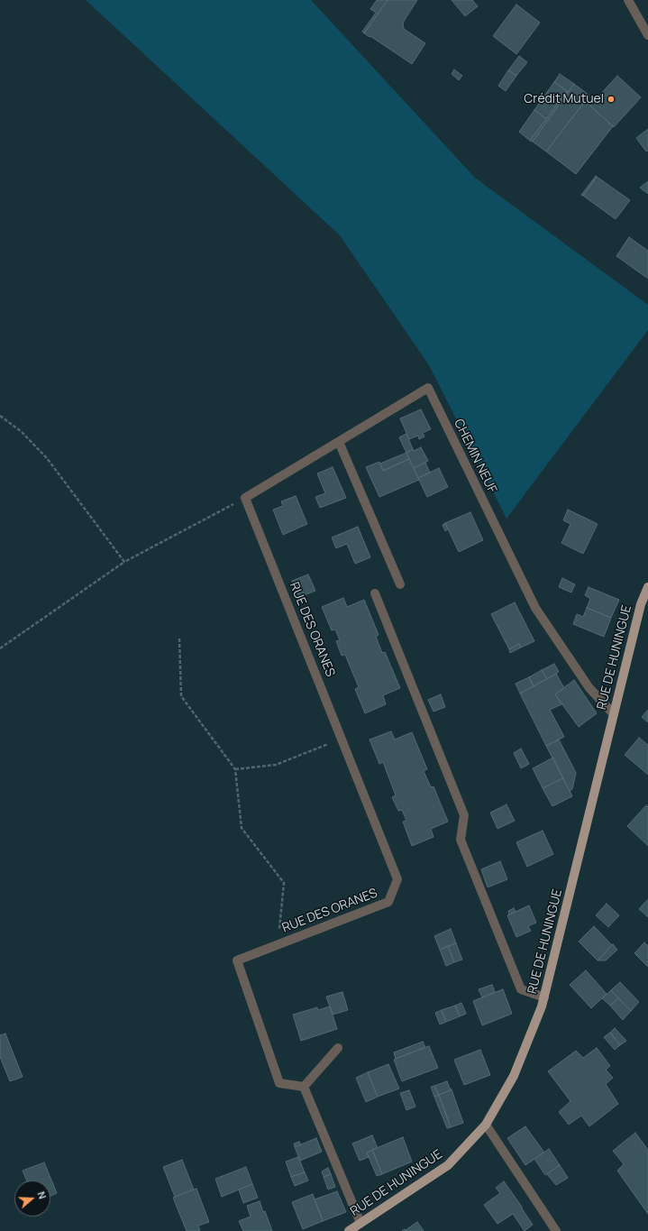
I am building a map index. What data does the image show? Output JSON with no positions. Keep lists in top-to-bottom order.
{
  "streets": {
    "main road": ["RUE DE HUNINGUE"],
    "street": ["CHEMIN NEUF", "RUE DES ORANES"]
  },
  "crossings": [
    ["CHEMIN NEUF", "RUE DES ORANES"],
    ["CHEMIN NEUF", "RUE DE HUNINGUE"]
  ],
  "places": ["Crédit Mutuel"],
  "north": "right"
}
